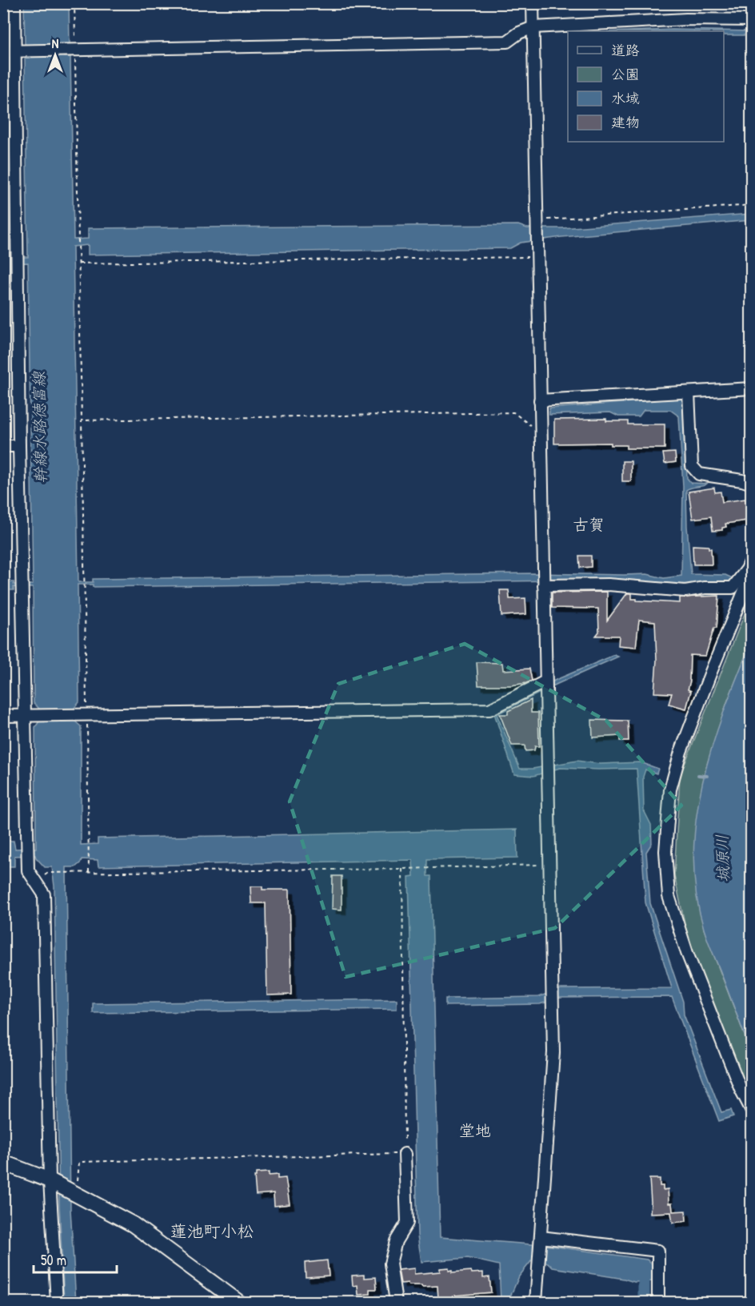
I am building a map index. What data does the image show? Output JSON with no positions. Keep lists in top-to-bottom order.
{
  "districts": ["古賀", "堂地", "蓮池町小松"],
  "water": ["幹線水路徳富線", "城原川"],
  "legend": [
    "道路",
    "公園",
    "水域",
    "建物"
  ],
  "scale_bar": "50 m",
  "north": "top"
}
